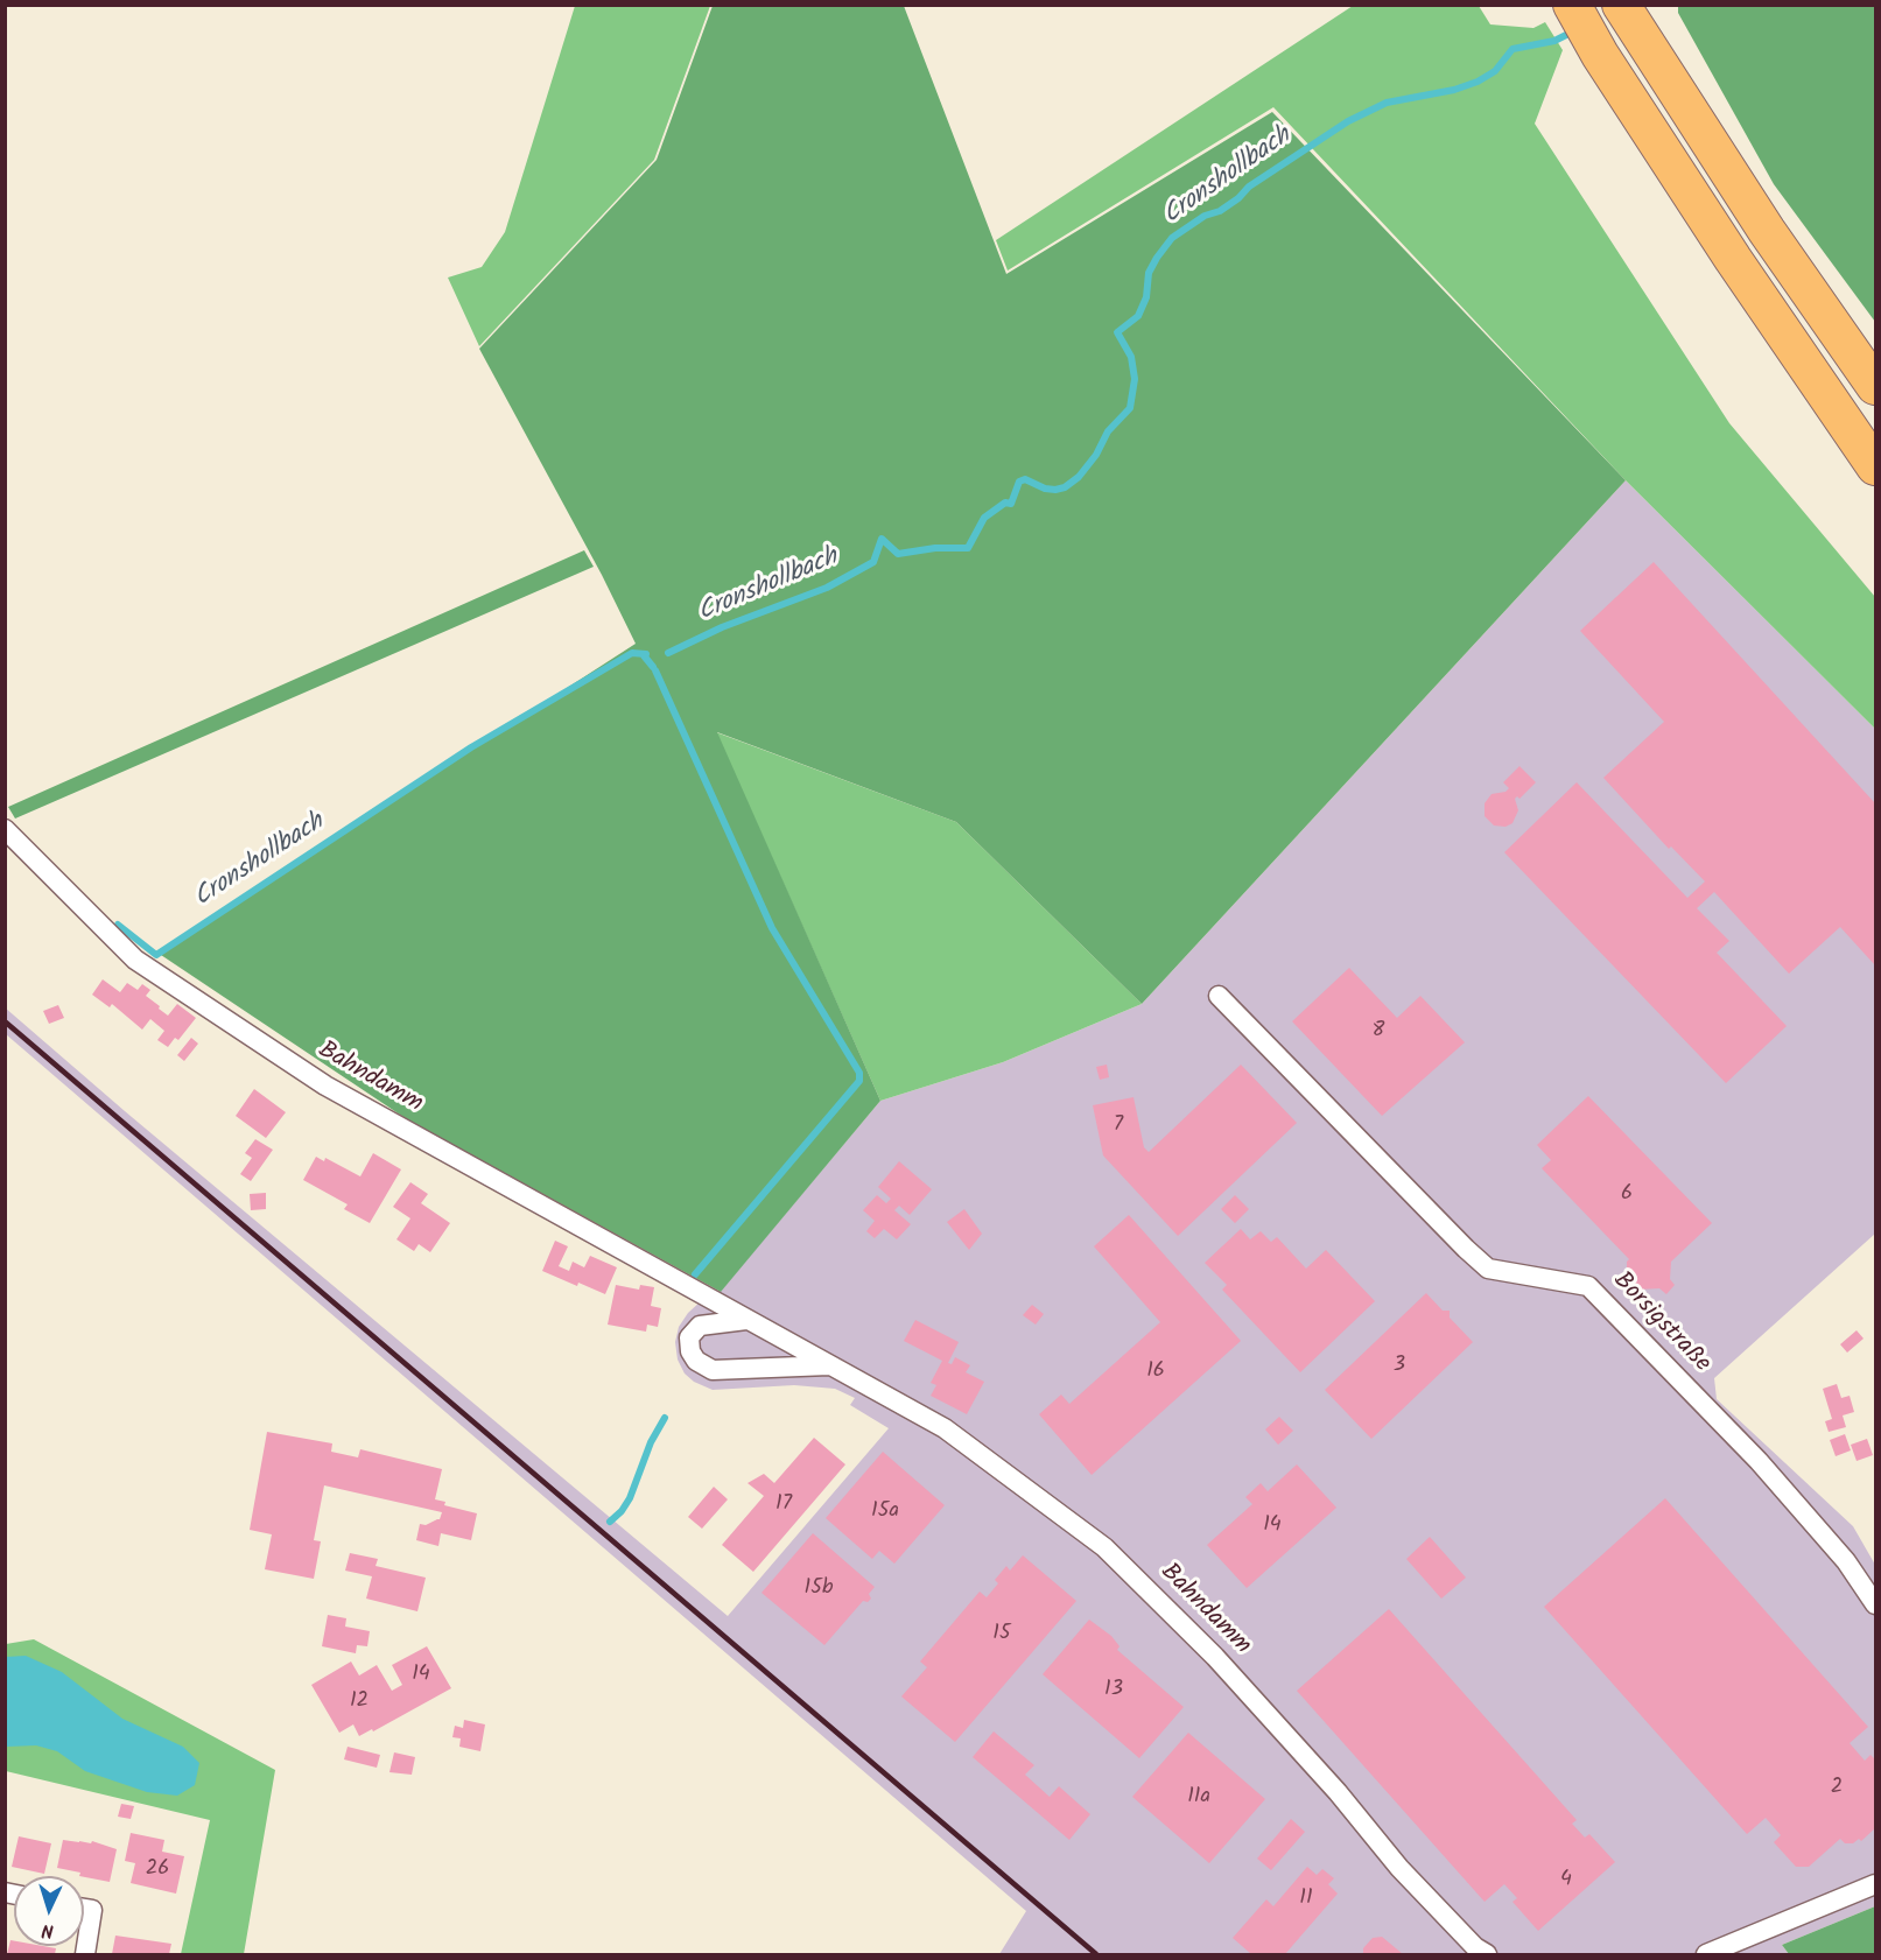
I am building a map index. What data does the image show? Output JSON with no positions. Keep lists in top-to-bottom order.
{
  "streets": {
    "street": ["Bahndamm", "Borsigstraße"]
  },
  "water": ["Cronshollbach"],
  "house_numbers": [
    "8",
    "7",
    "6",
    "3",
    "16",
    "17",
    "15a",
    "14",
    "15b",
    "15",
    "14",
    "13",
    "12",
    "2",
    "11a",
    "26",
    "4",
    "11"
  ],
  "north": "bottom"
}
